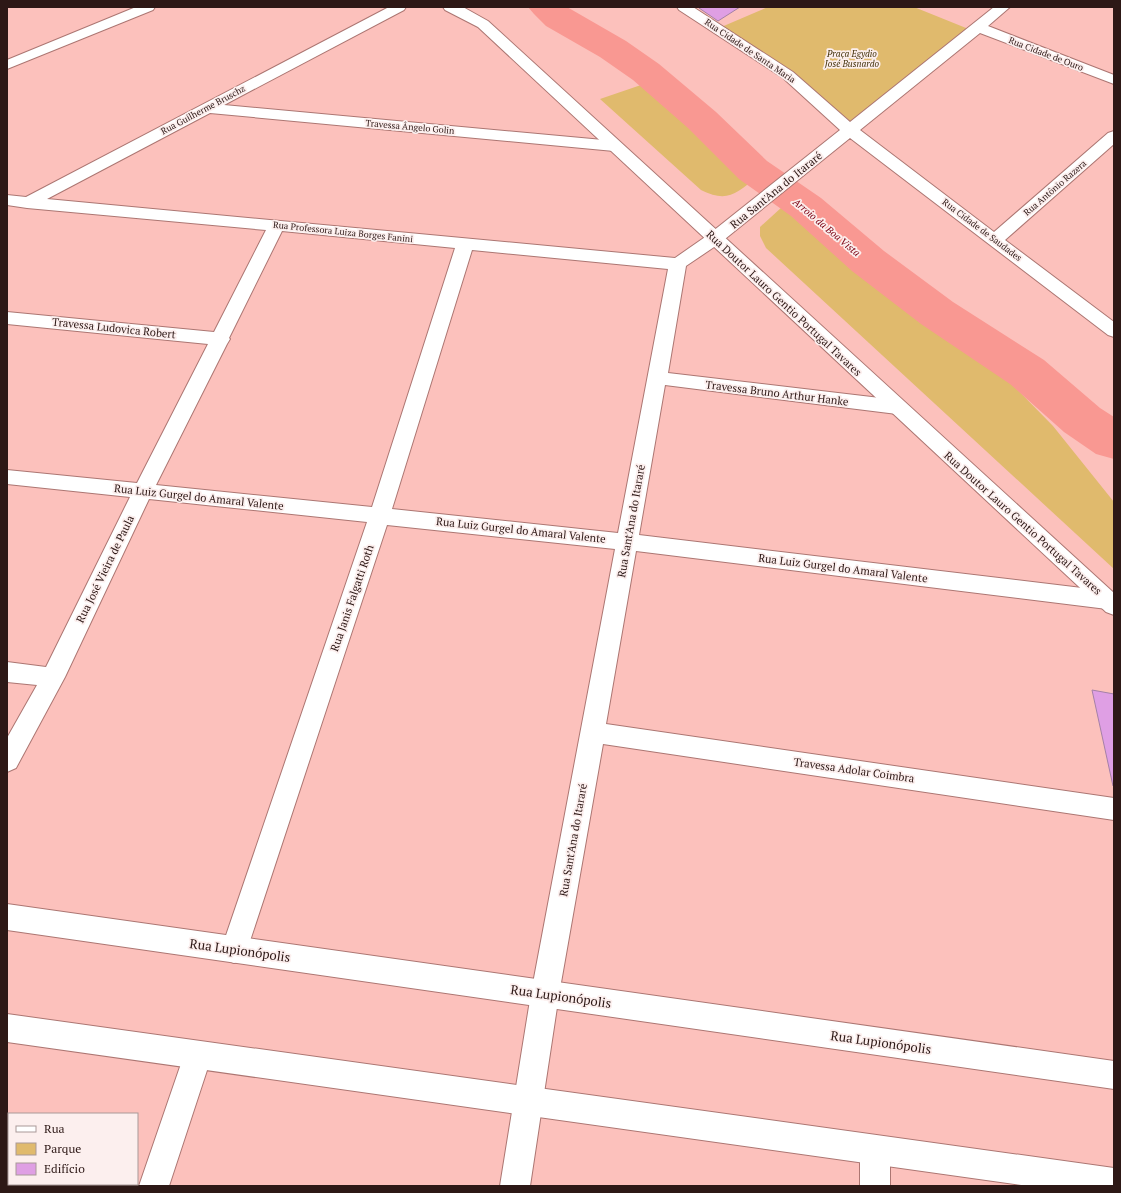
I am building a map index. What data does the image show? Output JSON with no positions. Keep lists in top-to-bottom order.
{
  "streets": {
    "street": [
      "Rua Cidade de Santa Maria",
      "Rua Cidade de Ouro",
      "Rua Guilherme Bruschz",
      "Travessa Ângelo Golin",
      "Rua Antônio Razera",
      "Rua Sant'Ana do Itararé",
      "Rua Cidade de Saudades",
      "Rua Professora Luiza Borges Fanini",
      "Rua Doutor Lauro Gentio Portugal Tavares",
      "Travessa Ludovica Robert",
      "Travessa Bruno Arthur Hanke",
      "Rua Luiz Gurgel do Amaral Valente",
      "Rua José Vieira de Paula",
      "Rua Janis Falgatti Roth",
      "Travessa Adolar Coimbra",
      "Rua Lupionópolis"
    ]
  },
  "crossings": [
    ["Rua Cidade de Santa Maria", "Rua Sant'Ana do Itararé"],
    ["Rua Cidade de Santa Maria", "Rua Cidade de Saudades"],
    ["Rua Cidade de Ouro", "Rua Sant'Ana do Itararé"],
    ["Rua Guilherme Bruschz", "Travessa Ângelo Golin"],
    ["Rua Guilherme Bruschz", "Rua Professora Luiza Borges Fanini"],
    ["Travessa Ângelo Golin", "Rua Doutor Lauro Gentio Portugal Tavares"],
    ["Rua Antônio Razera", "Rua Cidade de Saudades"],
    ["Rua Sant'Ana do Itararé", "Rua Cidade de Saudades"],
    ["Rua Sant'Ana do Itararé", "Rua Professora Luiza Borges Fanini"],
    ["Rua Sant'Ana do Itararé", "Rua Doutor Lauro Gentio Portugal Tavares"],
    ["Rua Sant'Ana do Itararé", "Travessa Bruno Arthur Hanke"],
    ["Rua Sant'Ana do Itararé", "Rua Luiz Gurgel do Amaral Valente"],
    ["Rua Sant'Ana do Itararé", "Travessa Adolar Coimbra"],
    ["Rua Sant'Ana do Itararé", "Rua Lupionópolis"],
    ["Rua Professora Luiza Borges Fanini", "Rua José Vieira de Paula"],
    ["Rua Professora Luiza Borges Fanini", "Rua Janis Falgatti Roth"],
    ["Rua Doutor Lauro Gentio Portugal Tavares", "Travessa Bruno Arthur Hanke"],
    ["Rua Doutor Lauro Gentio Portugal Tavares", "Rua Luiz Gurgel do Amaral Valente"],
    ["Travessa Ludovica Robert", "Rua José Vieira de Paula"],
    ["Rua Luiz Gurgel do Amaral Valente", "Rua José Vieira de Paula"],
    ["Rua Luiz Gurgel do Amaral Valente", "Rua Janis Falgatti Roth"],
    ["Rua Janis Falgatti Roth", "Rua Lupionópolis"]
  ],
  "water": ["Arroio da Boa Vista"],
  "parks": ["Praça Egydio José Busnardo"],
  "legend": ["Rua", "Parque", "Edifício"]
}
